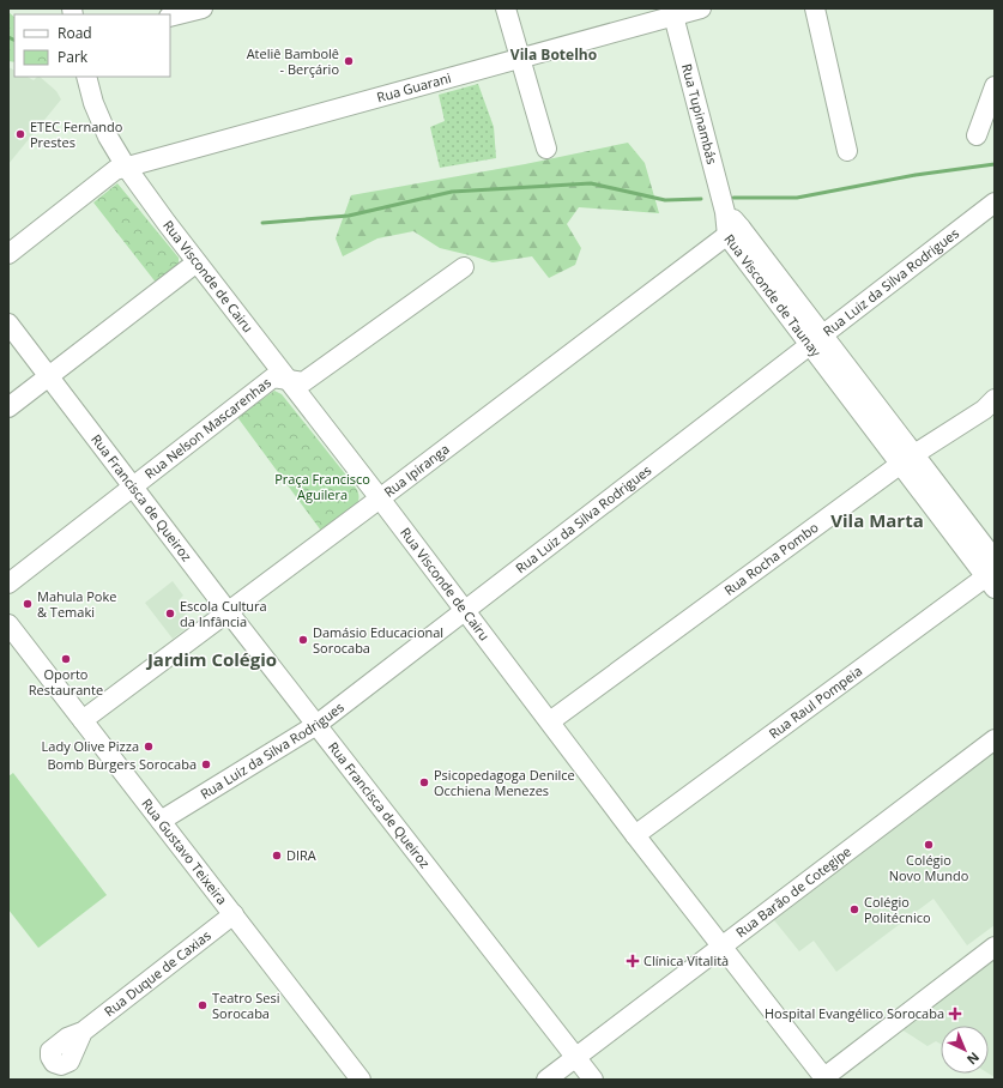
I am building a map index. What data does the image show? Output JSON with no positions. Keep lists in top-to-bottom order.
{
  "streets": {
    "street": [
      "Rua Guarani",
      "Rua Tupinambás",
      "Rua Visconde de Cairu",
      "Rua Luiz da Silva Rodrigues",
      "Rua Visconde de Taunay",
      "Rua Nelson Mascarenhas",
      "Rua Ipiranga",
      "Rua Francisca de Queiroz",
      "Rua Rocha Pombo",
      "Rua Raul Pompeia",
      "Rua Gustavo Teixeira",
      "Rua Barão de Cotegipe",
      "Rua Duque de Caxias"
    ]
  },
  "crossings": [
    ["Rua Guarani", "Rua Tupinambás"],
    ["Rua Guarani", "Rua Visconde de Cairu"],
    ["Rua Tupinambás", "Rua Visconde de Taunay"],
    ["Rua Visconde de Cairu", "Rua Luiz da Silva Rodrigues"],
    ["Rua Visconde de Cairu", "Rua Nelson Mascarenhas"],
    ["Rua Visconde de Cairu", "Rua Ipiranga"],
    ["Rua Visconde de Cairu", "Rua Rocha Pombo"],
    ["Rua Visconde de Cairu", "Rua Raul Pompeia"],
    ["Rua Visconde de Cairu", "Rua Barão de Cotegipe"],
    ["Rua Luiz da Silva Rodrigues", "Rua Visconde de Taunay"],
    ["Rua Luiz da Silva Rodrigues", "Rua Francisca de Queiroz"],
    ["Rua Luiz da Silva Rodrigues", "Rua Gustavo Teixeira"],
    ["Rua Visconde de Taunay", "Rua Ipiranga"],
    ["Rua Visconde de Taunay", "Rua Rocha Pombo"],
    ["Rua Visconde de Taunay", "Rua Raul Pompeia"],
    ["Rua Nelson Mascarenhas", "Rua Francisca de Queiroz"],
    ["Rua Ipiranga", "Rua Francisca de Queiroz"],
    ["Rua Ipiranga", "Rua Gustavo Teixeira"],
    ["Rua Francisca de Queiroz", "Rua Barão de Cotegipe"],
    ["Rua Gustavo Teixeira", "Rua Duque de Caxias"]
  ],
  "districts": ["Vila Botelho", "Vila Marta", "Jardim Colégio"],
  "parks": ["Praça Francisco Aguilera"],
  "places": {
    "other": [
      "Ateliê Bambolê - Berçário",
      "ETEC Fernando Prestes",
      "Mahula Poke & Temaki",
      "Escola Cultura da Infância",
      "Damásio Educacional Sorocaba",
      "Oporto Restaurante",
      "Lady Olive Pizza",
      "Bomb Burgers Sorocaba",
      "Psicopedagoga Denilce Occhiena Menezes",
      "Colégio Novo Mundo",
      "DIRA",
      "Colégio Politécnico",
      "Teatro Sesi Sorocaba"
    ],
    "health": ["Clínica Vitalità", "Hospital Evangélico Sorocaba"]
  },
  "legend": ["Road", "Park"],
  "north": "bottom right"
}
